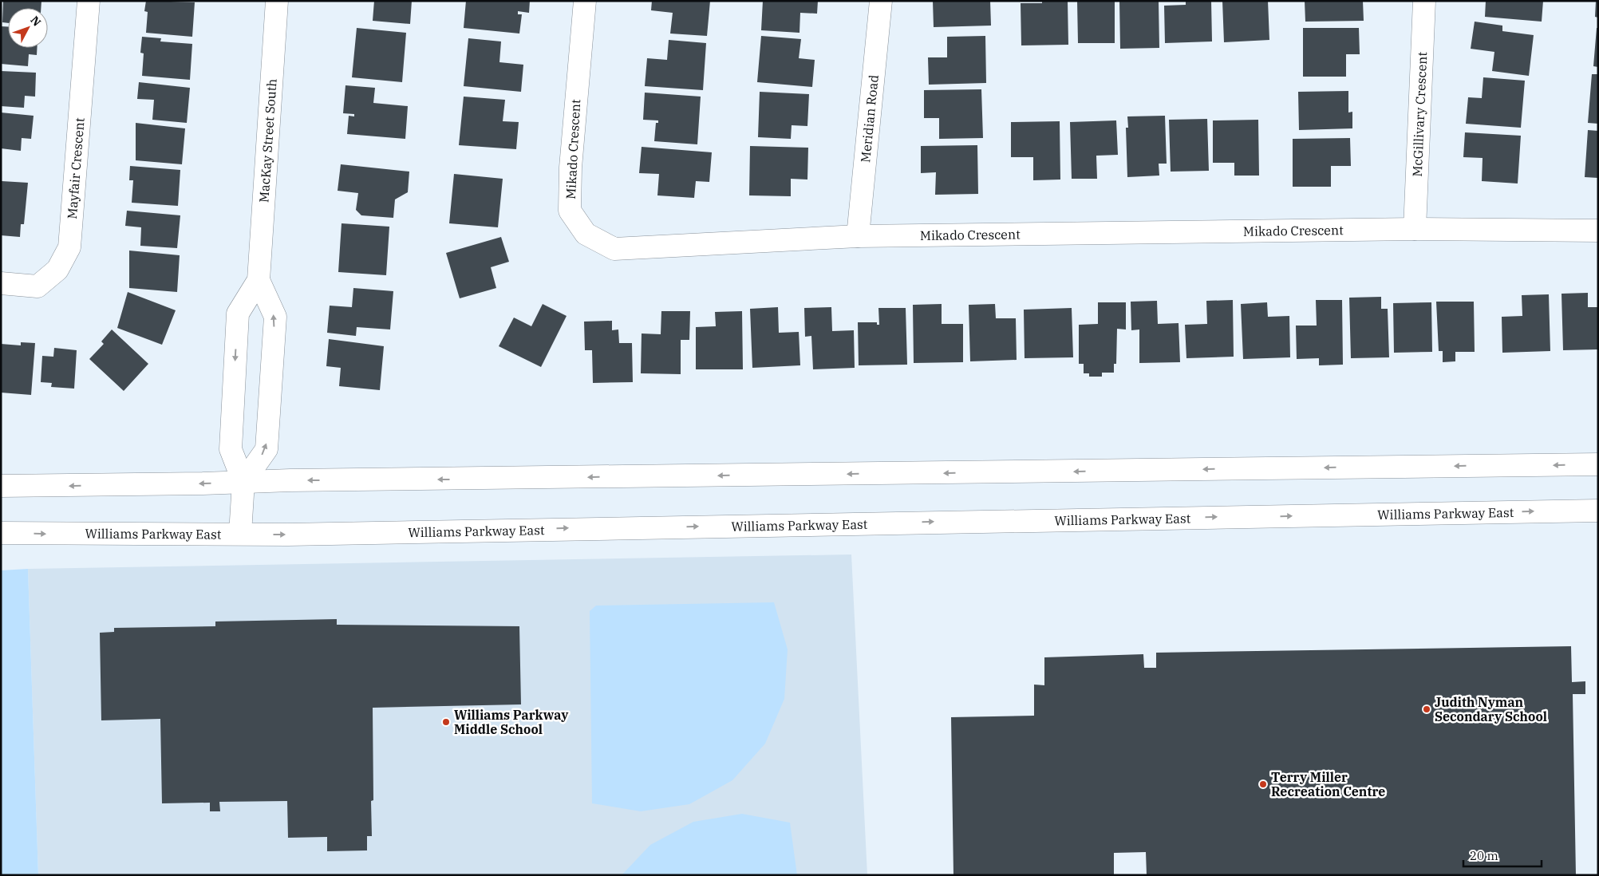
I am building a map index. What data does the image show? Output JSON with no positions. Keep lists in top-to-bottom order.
{
  "streets": {
    "main road": [
      "McGillivary Crescent",
      "Meridian Road",
      "MacKay Street South",
      "Mikado Crescent",
      "Mayfair Crescent",
      "Williams Parkway East"
    ]
  },
  "crossings": [
    ["McGillivary Crescent", "Mikado Crescent"],
    ["Meridian Road", "Mikado Crescent"],
    ["MacKay Street South", "Williams Parkway East"]
  ],
  "places": ["Judith Nyman Secondary School", "Williams Parkway Middle School", "Terry Miller Recreation Centre"],
  "scale_bar": "20 m",
  "north": "top right"
}
